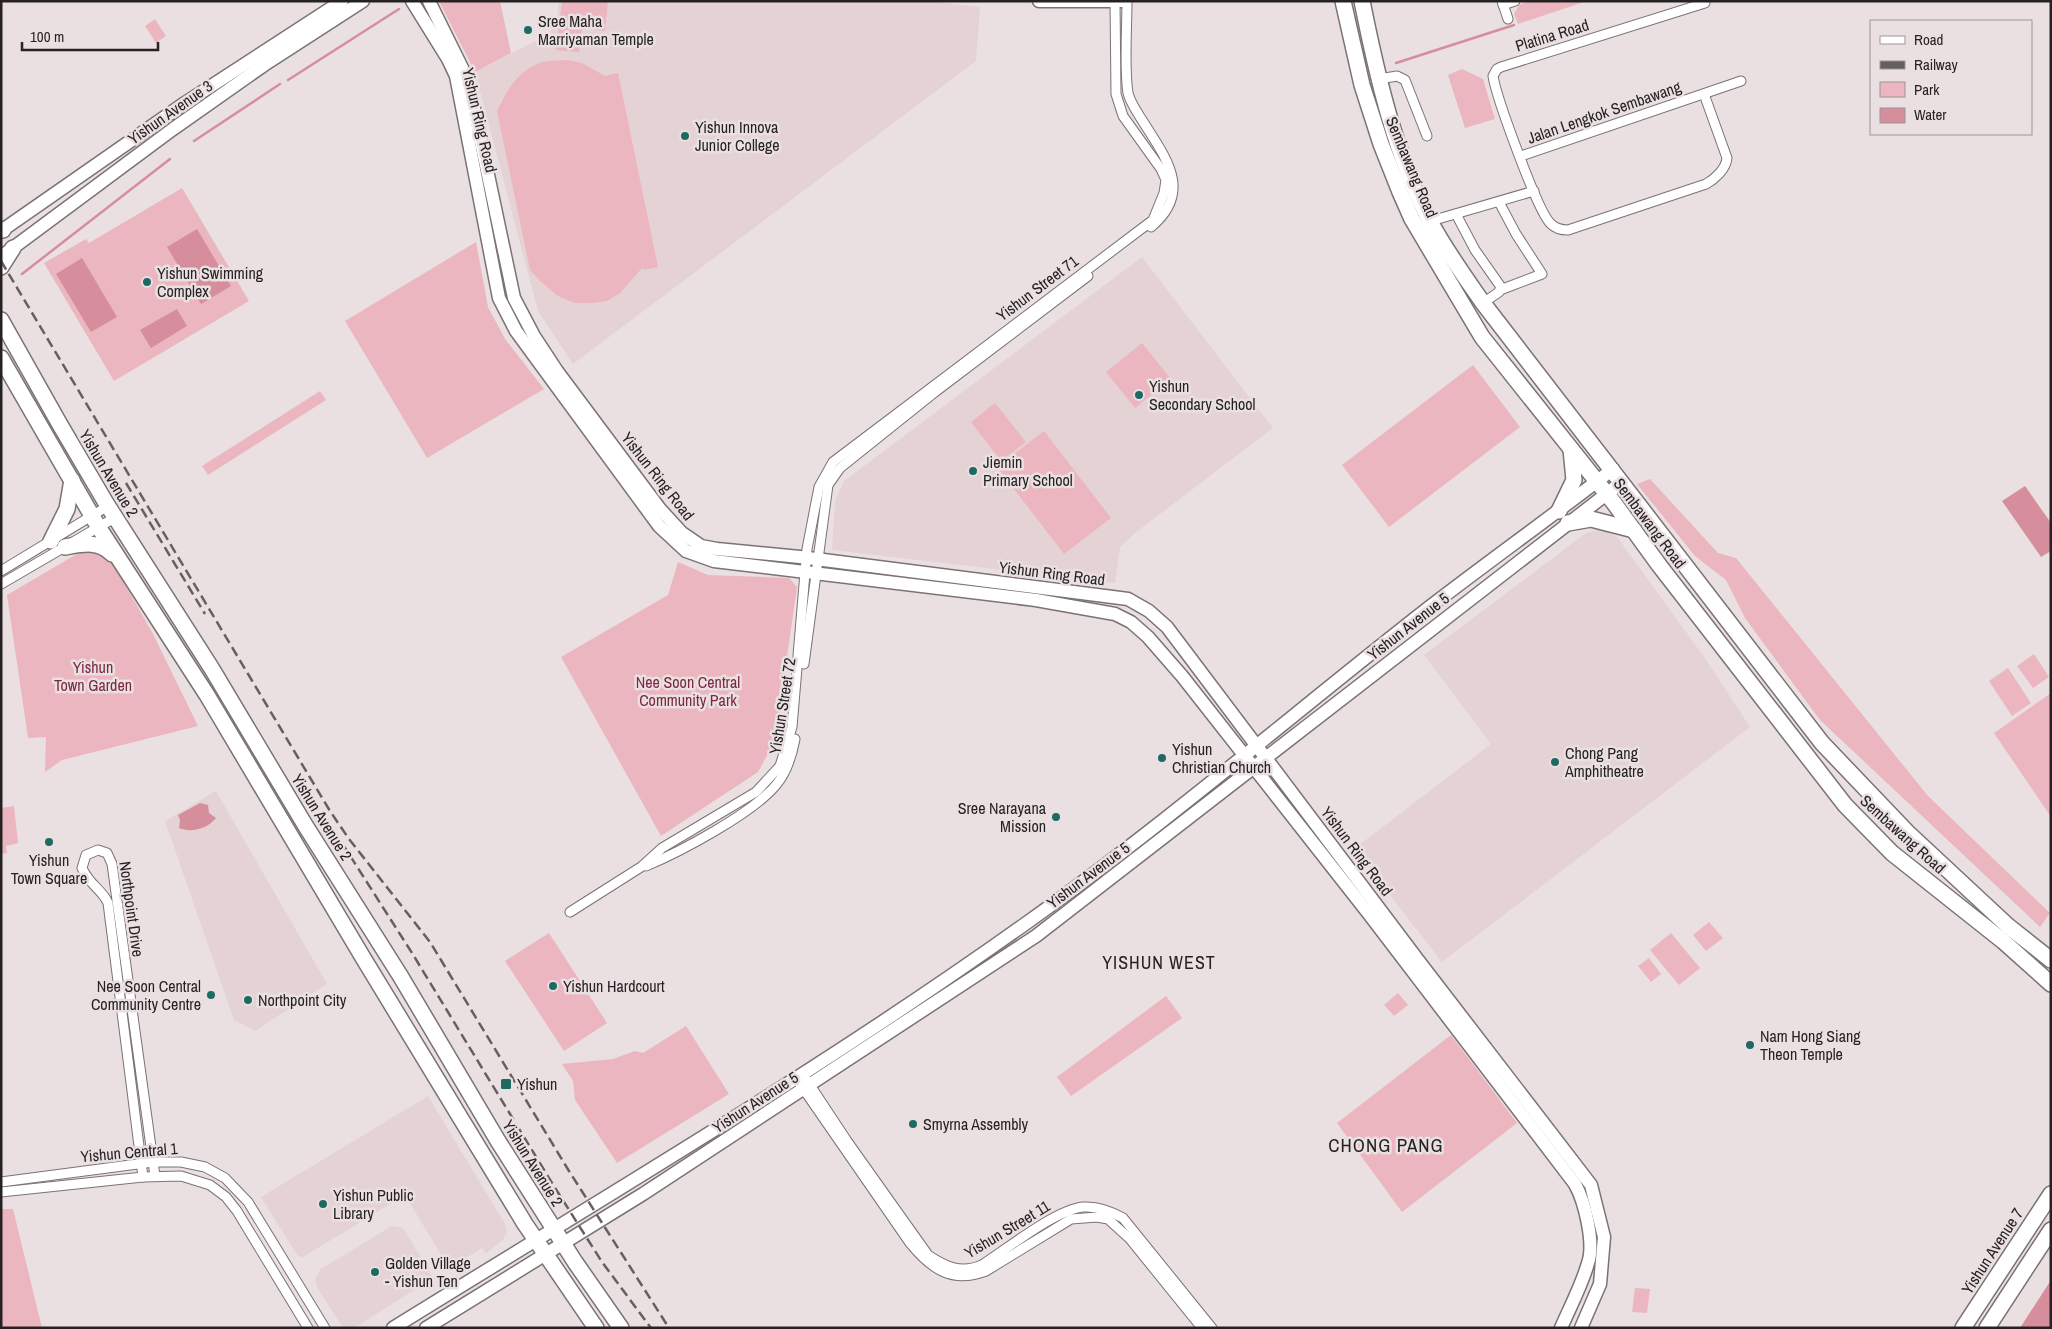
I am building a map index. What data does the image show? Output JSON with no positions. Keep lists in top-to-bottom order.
{
  "streets": {
    "main road": [
      "Yishun Avenue 3",
      "Yishun Ring Road",
      "Sembawang Road",
      "Yishun Avenue 2",
      "Yishun Avenue 5",
      "Yishun Avenue 7"
    ],
    "street": [
      "Platina Road",
      "Jalan Lengkok Sembawang",
      "Yishun Street 71",
      "Yishun Street 72",
      "Northpoint Drive",
      "Yishun Central 1",
      "Yishun Street 11"
    ]
  },
  "crossings": [
    ["Platina Road", "Jalan Lengkok Sembawang"],
    ["Yishun Ring Road", "Yishun Street 71"],
    ["Yishun Ring Road", "Yishun Avenue 5"],
    ["Yishun Ring Road", "Yishun Street 72"],
    ["Sembawang Road", "Yishun Avenue 5"],
    ["Yishun Street 71", "Yishun Street 72"],
    ["Yishun Avenue 2", "Yishun Avenue 5"],
    ["Yishun Avenue 5", "Yishun Street 11"],
    ["Northpoint Drive", "Yishun Central 1"]
  ],
  "districts": ["YISHUN WEST", "CHONG PANG"],
  "parks": ["Yishun Town Garden", "Nee Soon Central Community Park"],
  "places": {
    "other": [
      "Sree Maha Marriyaman Temple",
      "Yishun Innova Junior College",
      "Yishun Swimming Complex",
      "Yishun Secondary School",
      "Jiemin Primary School",
      "Yishun Christian Church",
      "Chong Pang Amphitheatre",
      "Sree Narayana Mission",
      "Yishun Town Square",
      "Yishun Hardcourt",
      "Nee Soon Central Community Centre",
      "Northpoint City",
      "Nam Hong Siang Theon Temple",
      "Smyrna Assembly",
      "Yishun Public Library",
      "Golden Village - Yishun Ten"
    ],
    "transit": ["Yishun"]
  },
  "legend": [
    "Road",
    "Railway",
    "Park",
    "Water"
  ],
  "scale_bar": "100 m"
}
